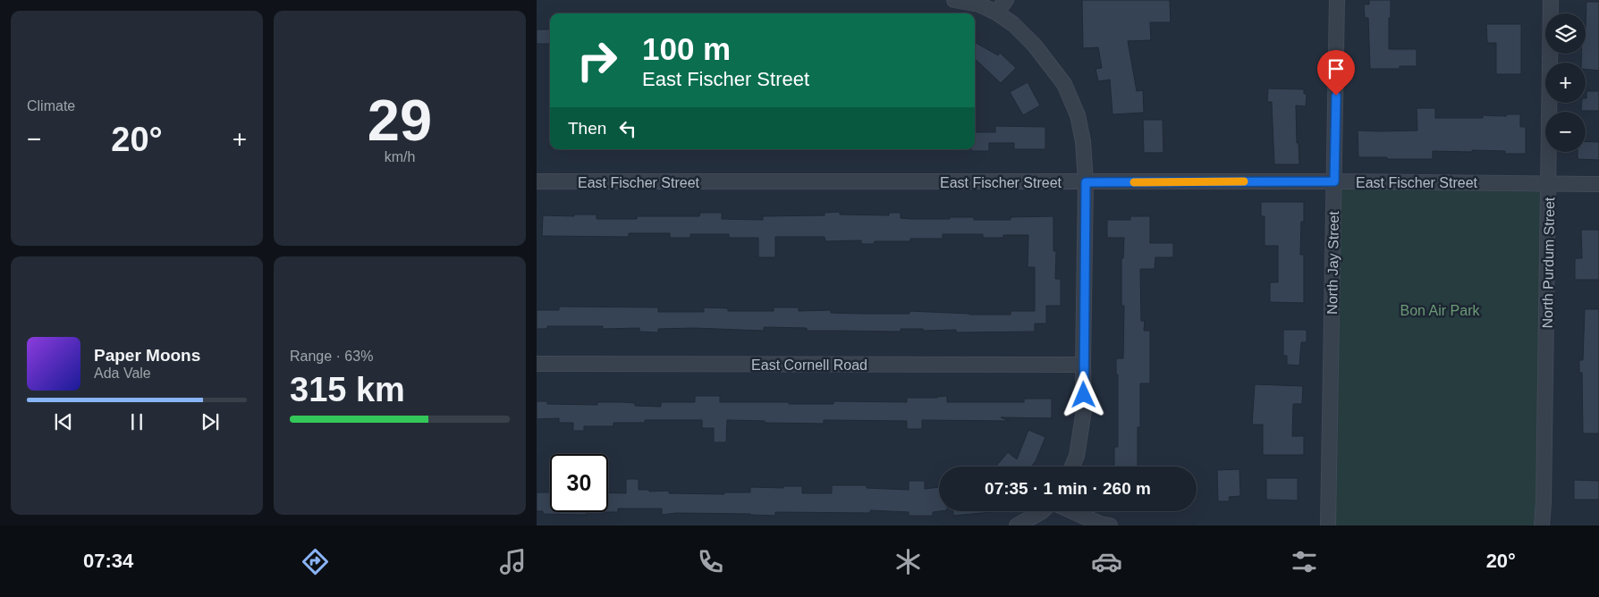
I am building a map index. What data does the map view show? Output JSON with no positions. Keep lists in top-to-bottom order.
{
  "streets": {
    "street": [
      "East Fischer Street",
      "North Jay Street",
      "North Purdum Street",
      "East Cornell Road"
    ]
  },
  "crossings": [
    ["East Fischer Street", "North Jay Street"],
    ["East Fischer Street", "North Purdum Street"]
  ],
  "parks": ["Bon Air Park"],
  "page": {
    "tile": [
      "Climate",
      ["29", "km/h"],
      ["Range · 63%", "315 km"]
    ],
    "map_buttons": ["+", "−"],
    "turn": ["100 m", "East Fischer Street"],
    "then": "Then",
    "heat": ["−", "20°", "+"],
    "song": ["Paper Moons", "Ada Vale"],
    "limit": "30",
    "trip": "07:35 · 1 min · 260 m",
    "tabs": ["07:34", "20°"]
  }
}
